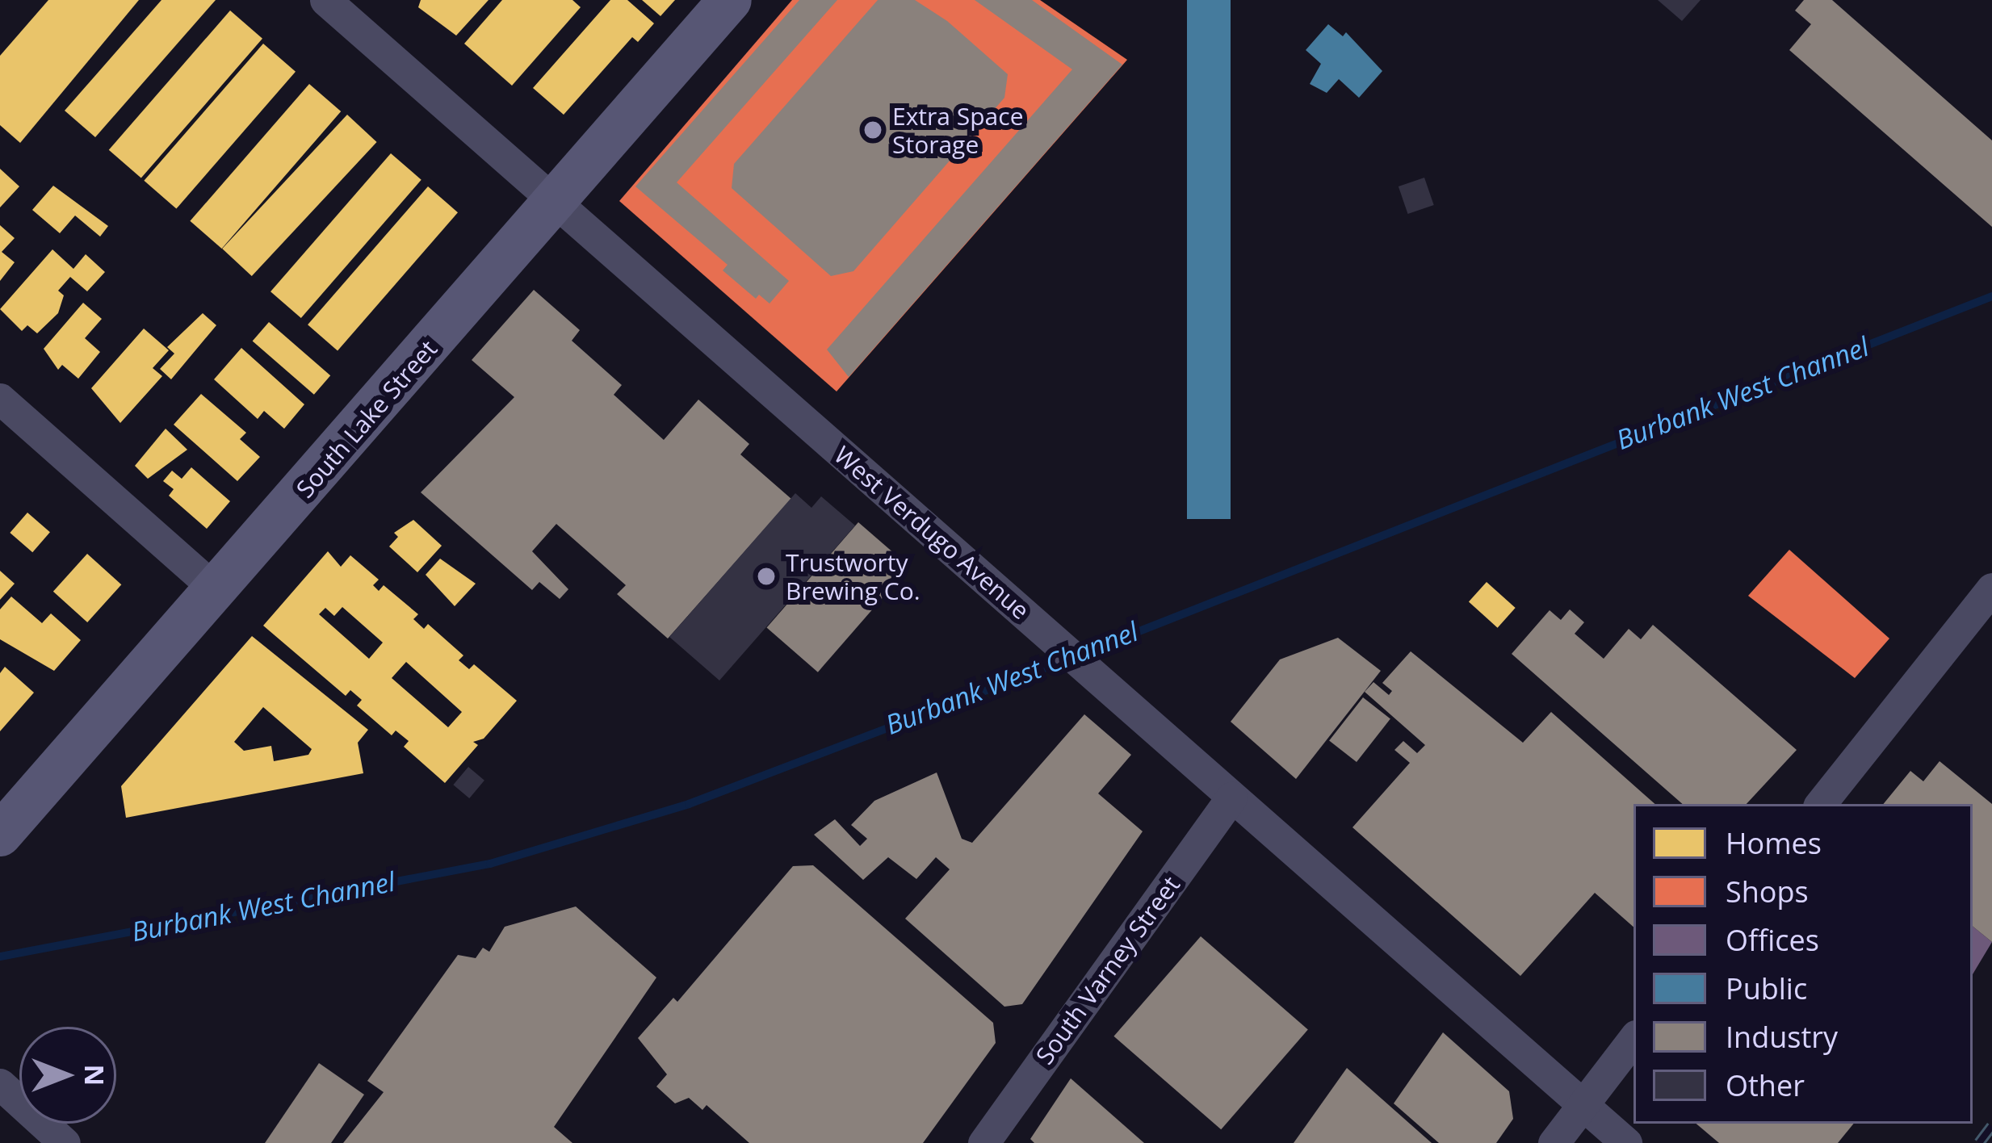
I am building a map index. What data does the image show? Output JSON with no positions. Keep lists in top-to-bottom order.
{
  "streets": {
    "street": ["South Lake Street", "West Verdugo Avenue", "South Varney Street"]
  },
  "crossings": [
    ["South Lake Street", "West Verdugo Avenue"],
    ["West Verdugo Avenue", "South Varney Street"]
  ],
  "water": ["Burbank West Channel"],
  "places": ["Extra Space Storage", "Trustworty Brewing Co."],
  "legend": [
    "Homes",
    "Shops",
    "Offices",
    "Public",
    "Industry",
    "Other"
  ],
  "north": "right"
}
